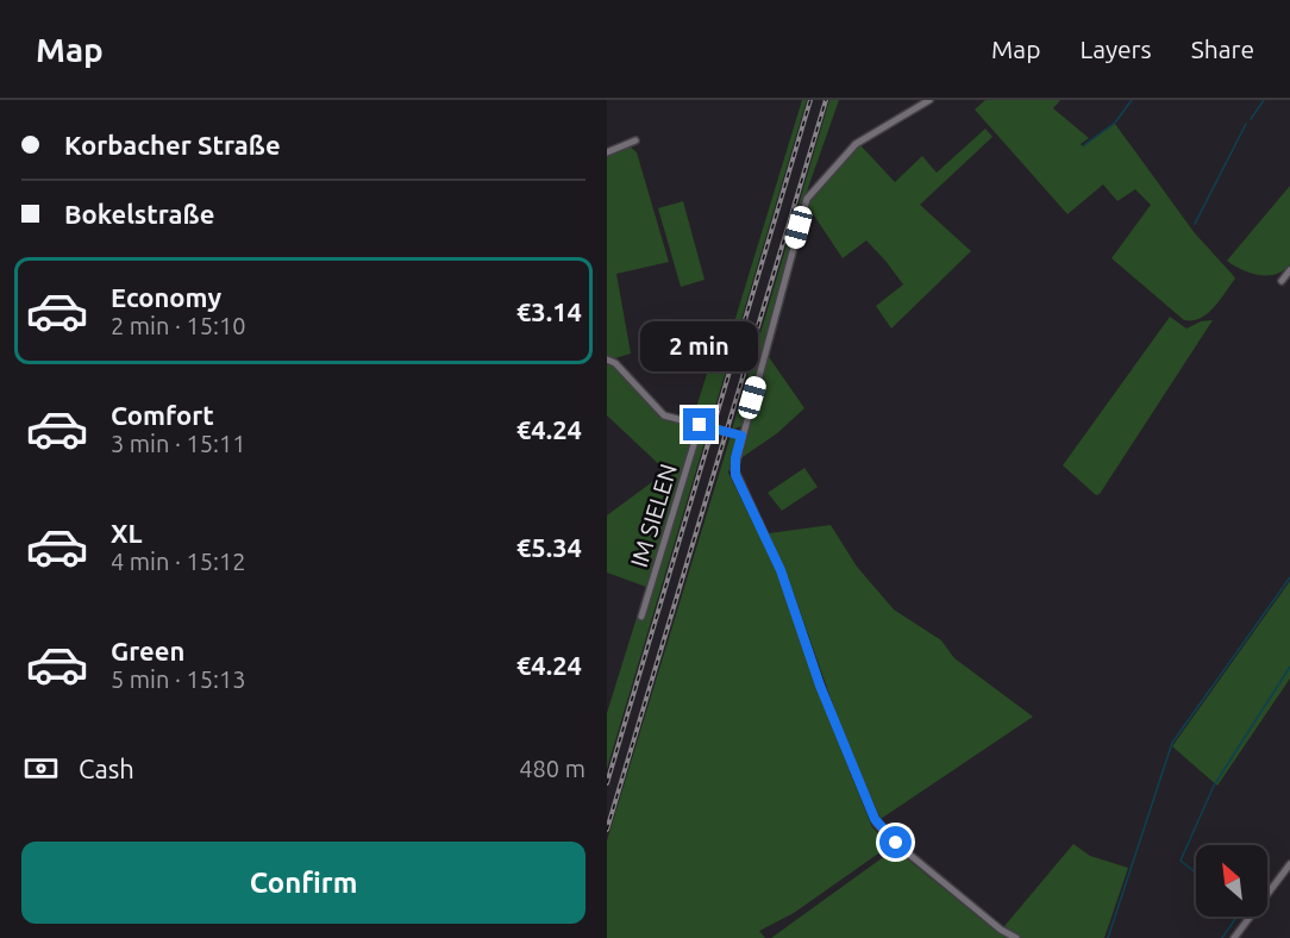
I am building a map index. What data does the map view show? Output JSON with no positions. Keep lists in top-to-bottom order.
{
  "streets": {
    "street": ["IM SIELEN"]
  },
  "north": "top left",
  "page": {
    "header": "Map",
    "nav": ["Map", "Layers", "Share"],
    "banner": ["Korbacher Straße", "Bokelstraße"],
    "list": [
      {
        "name": "Economy",
        "note": "2 min · 15:10",
        "value": "€3.14"
      },
      {
        "name": "Comfort",
        "note": "3 min · 15:11",
        "value": "€4.24"
      },
      {
        "name": "XL",
        "note": "4 min · 15:12",
        "value": "€5.34"
      },
      {
        "name": "Green",
        "note": "5 min · 15:13",
        "value": "€4.24"
      }
    ],
    "bubble": "2 min",
    "pay": ["Cash", "480 m"],
    "buttons": "Confirm"
  }
}
